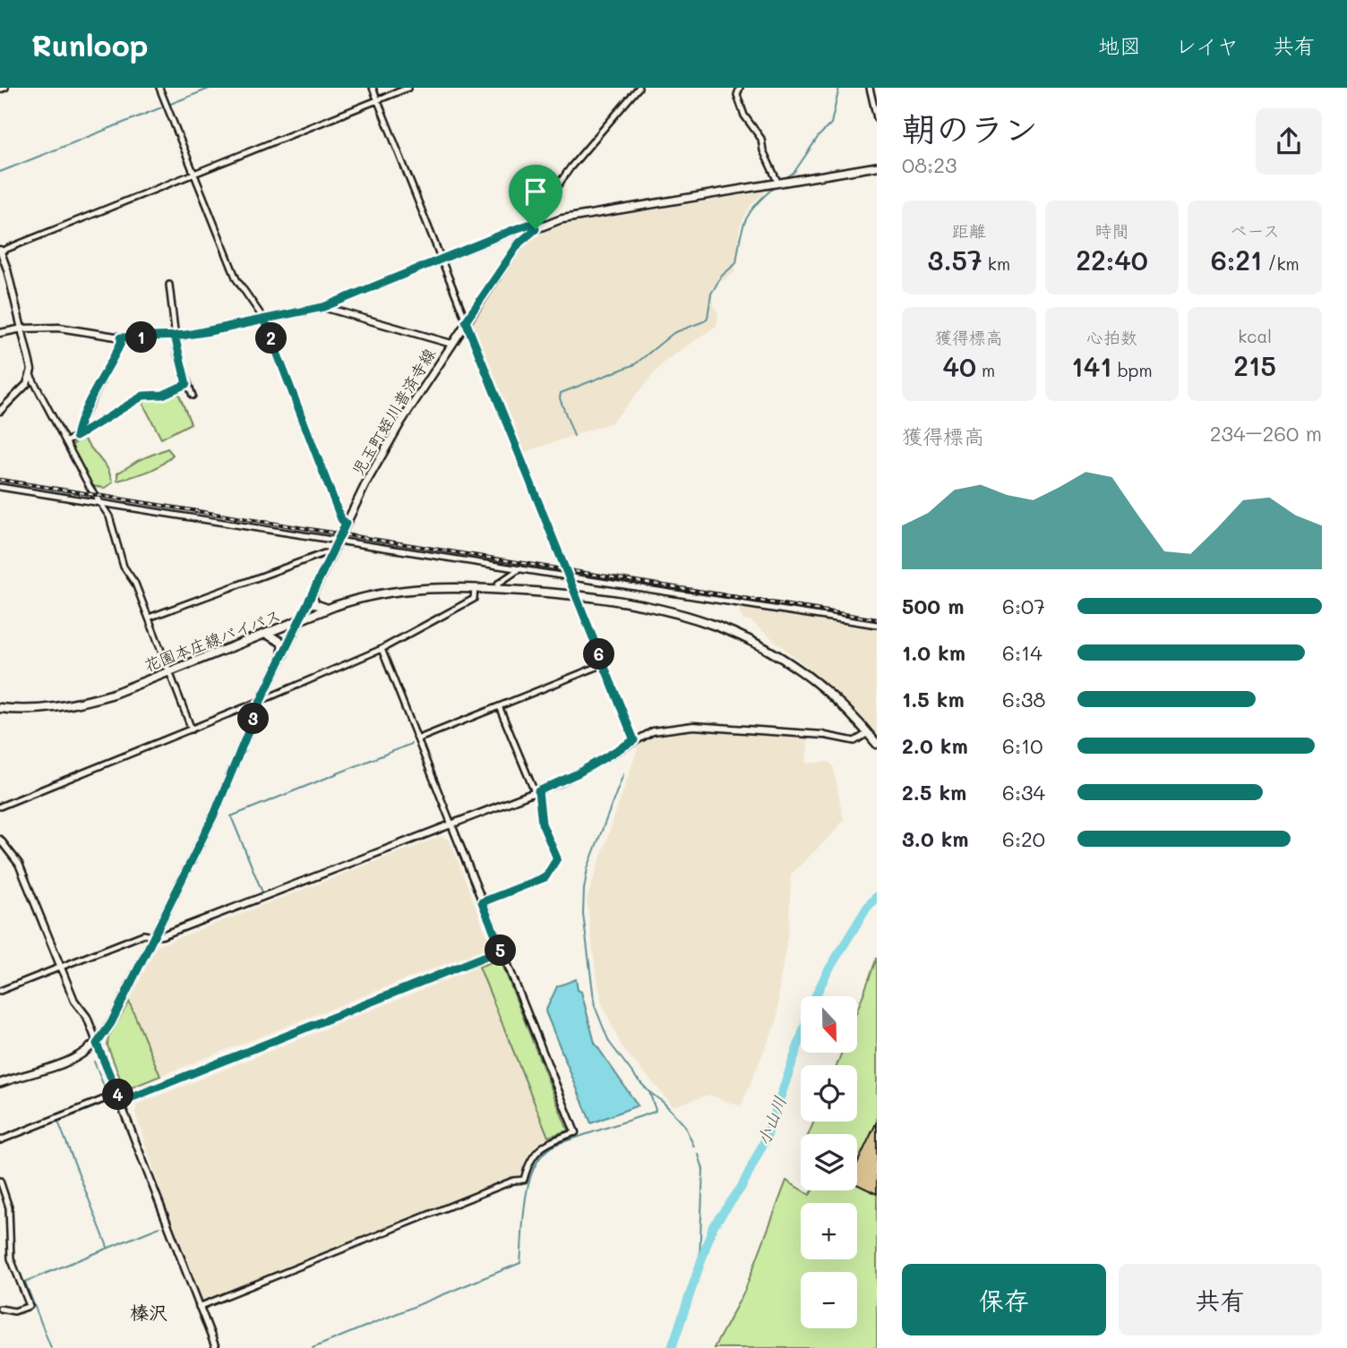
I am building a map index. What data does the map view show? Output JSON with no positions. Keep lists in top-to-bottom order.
{
  "streets": {
    "main road": ["児玉町蛭川普済寺線", "花園本庄線バイパス"]
  },
  "crossings": [
    ["児玉町蛭川普済寺線", "花園本庄線バイパス"]
  ],
  "districts": ["榛沢"],
  "water": ["小山川"],
  "north": "bottom",
  "page": {
    "header": "Runloop",
    "nav": ["地図", "レイヤ", "共有"],
    "heading": ["朝のラン", "08:23"],
    "stats": [
      ["距離", "3.57 km"],
      ["時間", "22:40"],
      ["ペース", "6:21 /km"],
      ["獲得標高", "40 m"],
      ["心拍数", "141 bpm"],
      ["kcal", "215"]
    ],
    "pins": [
      "1",
      "2",
      "6",
      "3",
      "5",
      "4"
    ],
    "chart": ["獲得標高", "234–260 m"],
    "list": [
      {
        "name": "500 m",
        "note": "6:07"
      },
      {
        "name": "1.0 km",
        "note": "6:14"
      },
      {
        "name": "1.5 km",
        "note": "6:38"
      },
      {
        "name": "2.0 km",
        "note": "6:10"
      },
      {
        "name": "2.5 km",
        "note": "6:34"
      },
      {
        "name": "3.0 km",
        "note": "6:20"
      }
    ],
    "map_buttons": ["+", "−"],
    "buttons": ["保存", "共有"]
  }
}
